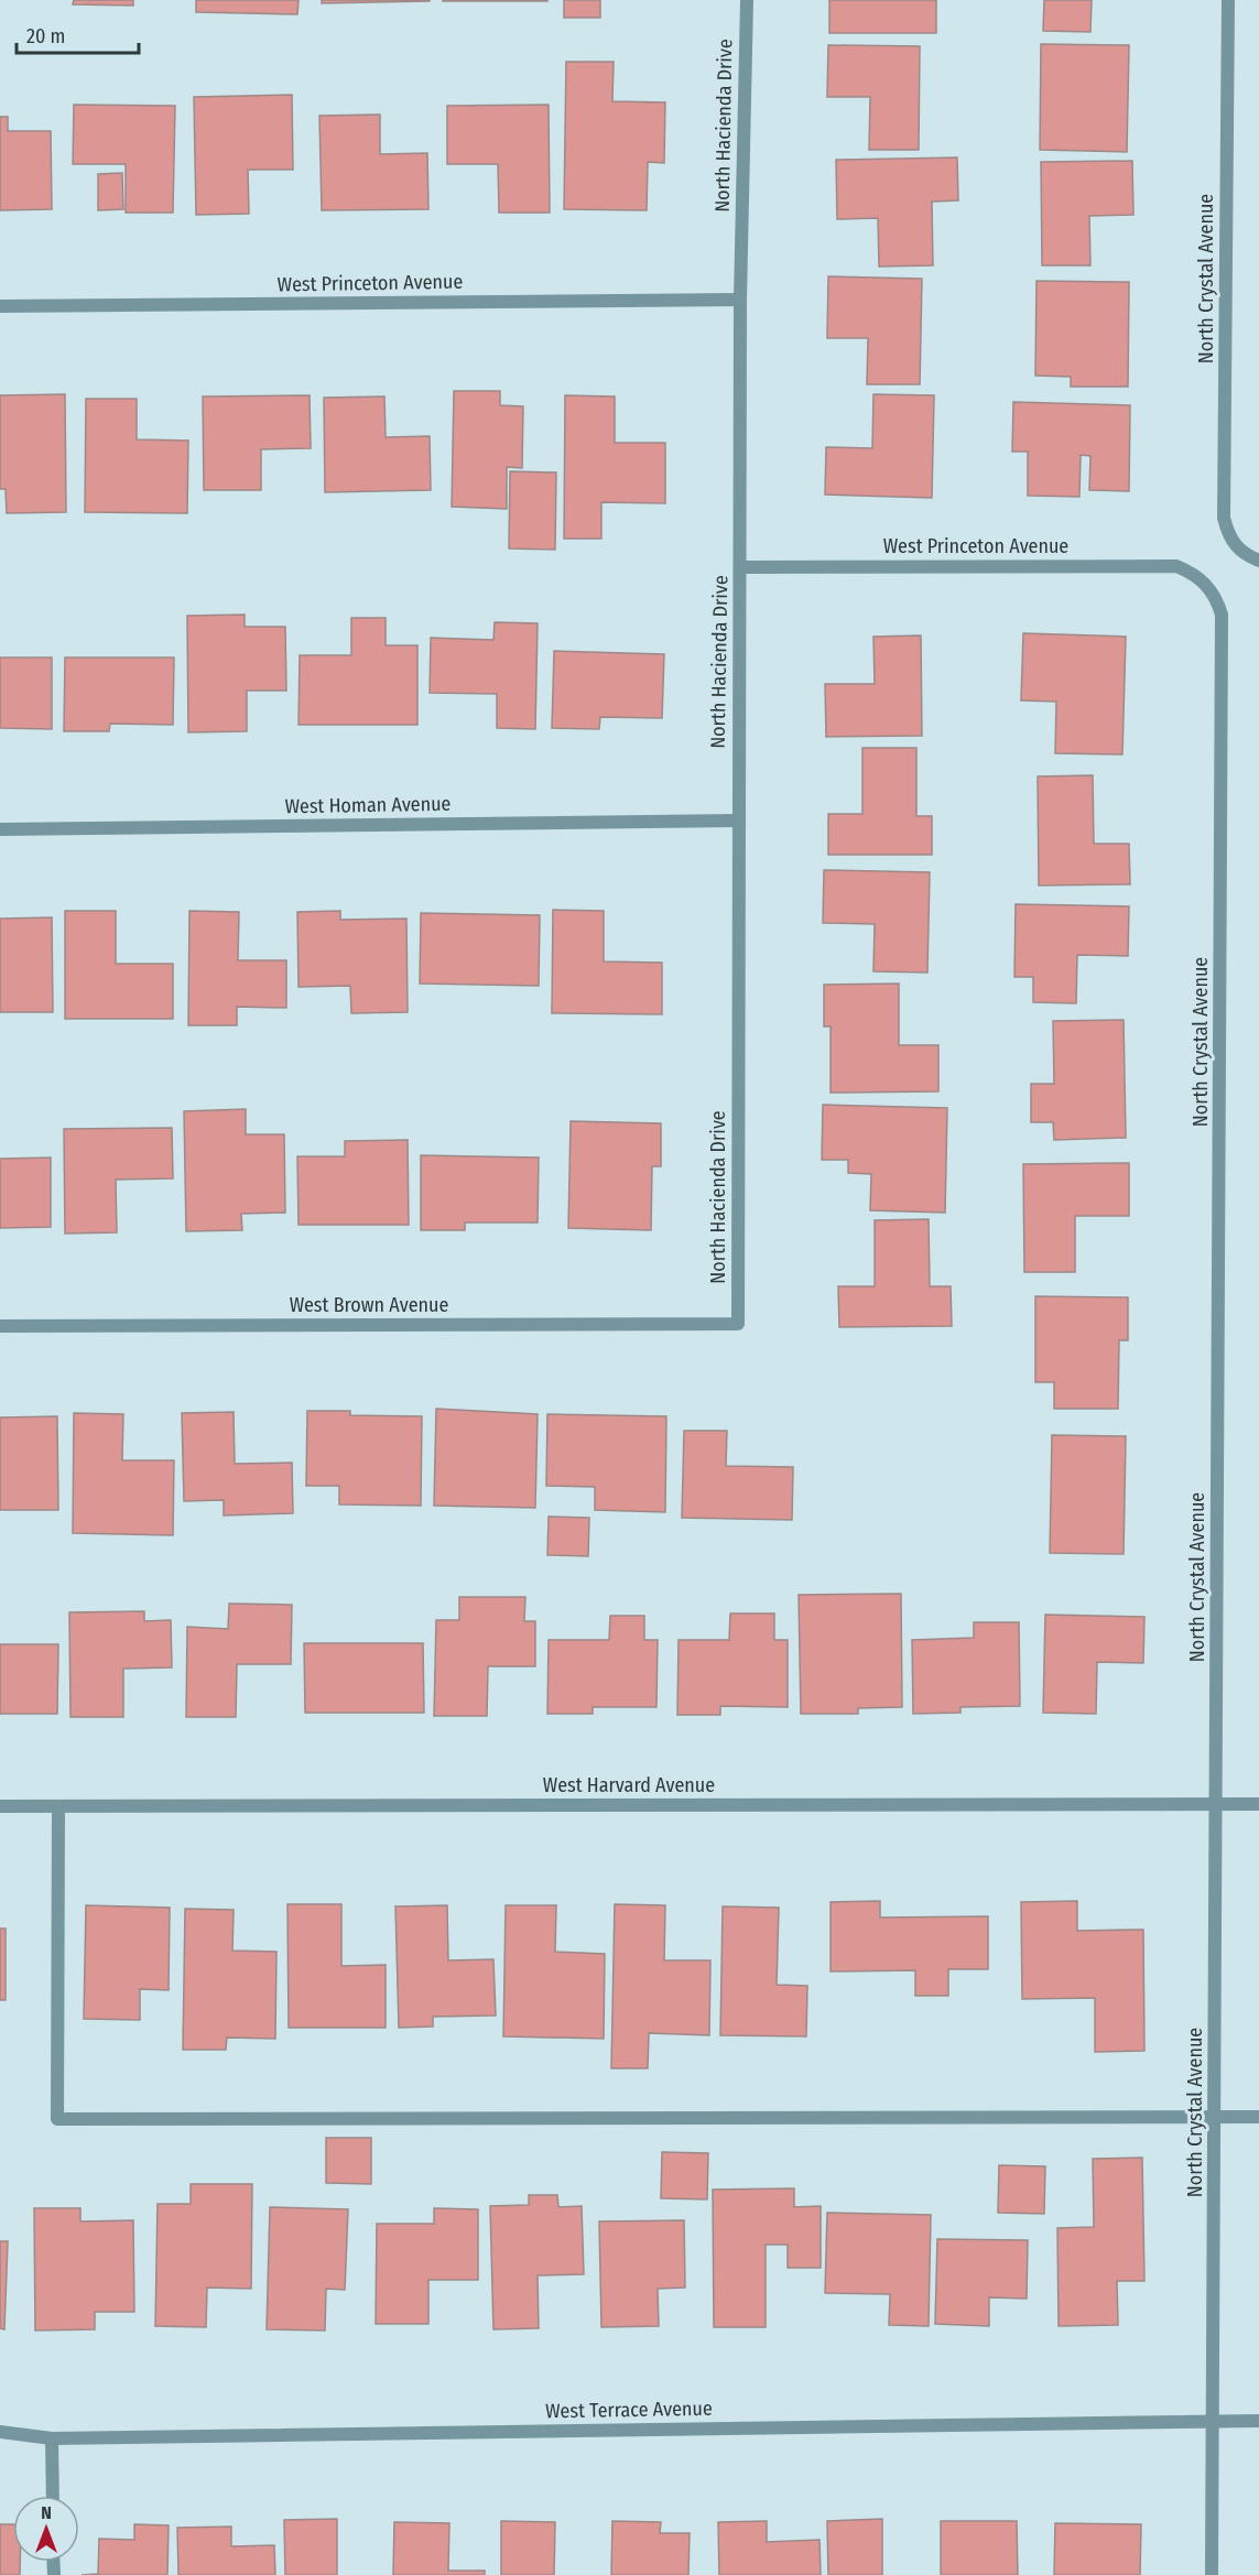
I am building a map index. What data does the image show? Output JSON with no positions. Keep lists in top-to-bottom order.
{
  "streets": {
    "street": [
      "North Hacienda Drive",
      "North Crystal Avenue",
      "West Princeton Avenue",
      "West Homan Avenue",
      "West Brown Avenue",
      "West Harvard Avenue",
      "West Terrace Avenue"
    ]
  },
  "crossings": [
    ["North Hacienda Drive", "West Princeton Avenue"],
    ["North Hacienda Drive", "West Homan Avenue"],
    ["North Hacienda Drive", "West Brown Avenue"],
    ["North Crystal Avenue", "West Princeton Avenue"],
    ["North Crystal Avenue", "West Harvard Avenue"],
    ["North Crystal Avenue", "West Terrace Avenue"]
  ],
  "scale_bar": "20 m",
  "north": "top"
}
